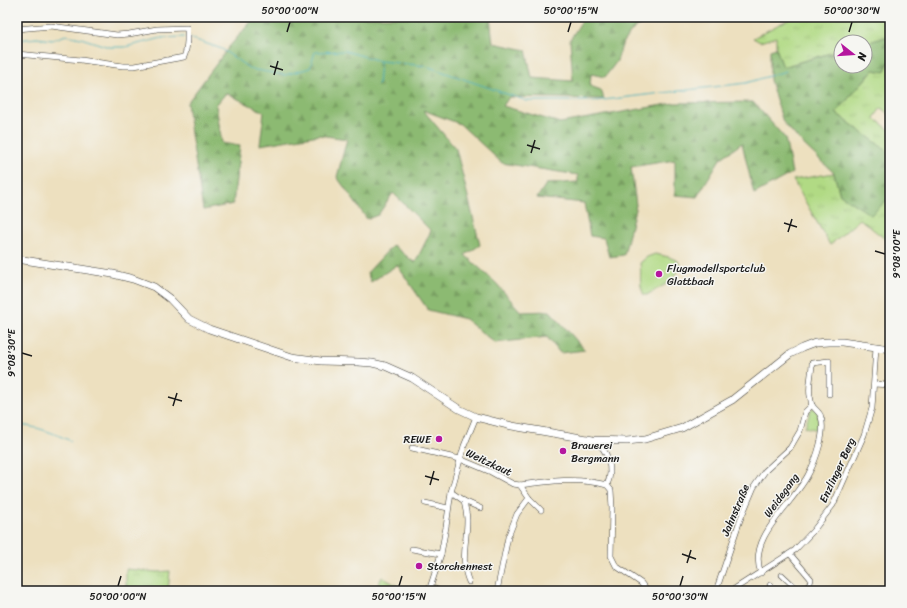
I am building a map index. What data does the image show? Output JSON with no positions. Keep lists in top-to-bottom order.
{
  "streets": {
    "street": [
      "Weitzkaut",
      "Enzlinger Berg",
      "Weidegang",
      "Jahnstraße"
    ]
  },
  "crossings": [
    ["Enzlinger Berg", "Weidegang"],
    ["Weidegang", "Jahnstraße"]
  ],
  "places": [
    "Flugmodellsportclub Glattbach",
    "REWE",
    "Brauerei Bergmann",
    "Storchennest"
  ],
  "north": "right",
  "coordinates": [
    "50°00'00\"N",
    "50°00'15\"N",
    "50°00'30\"N",
    "9°08'00\"E",
    "9°08'30\"E"
  ]
}
